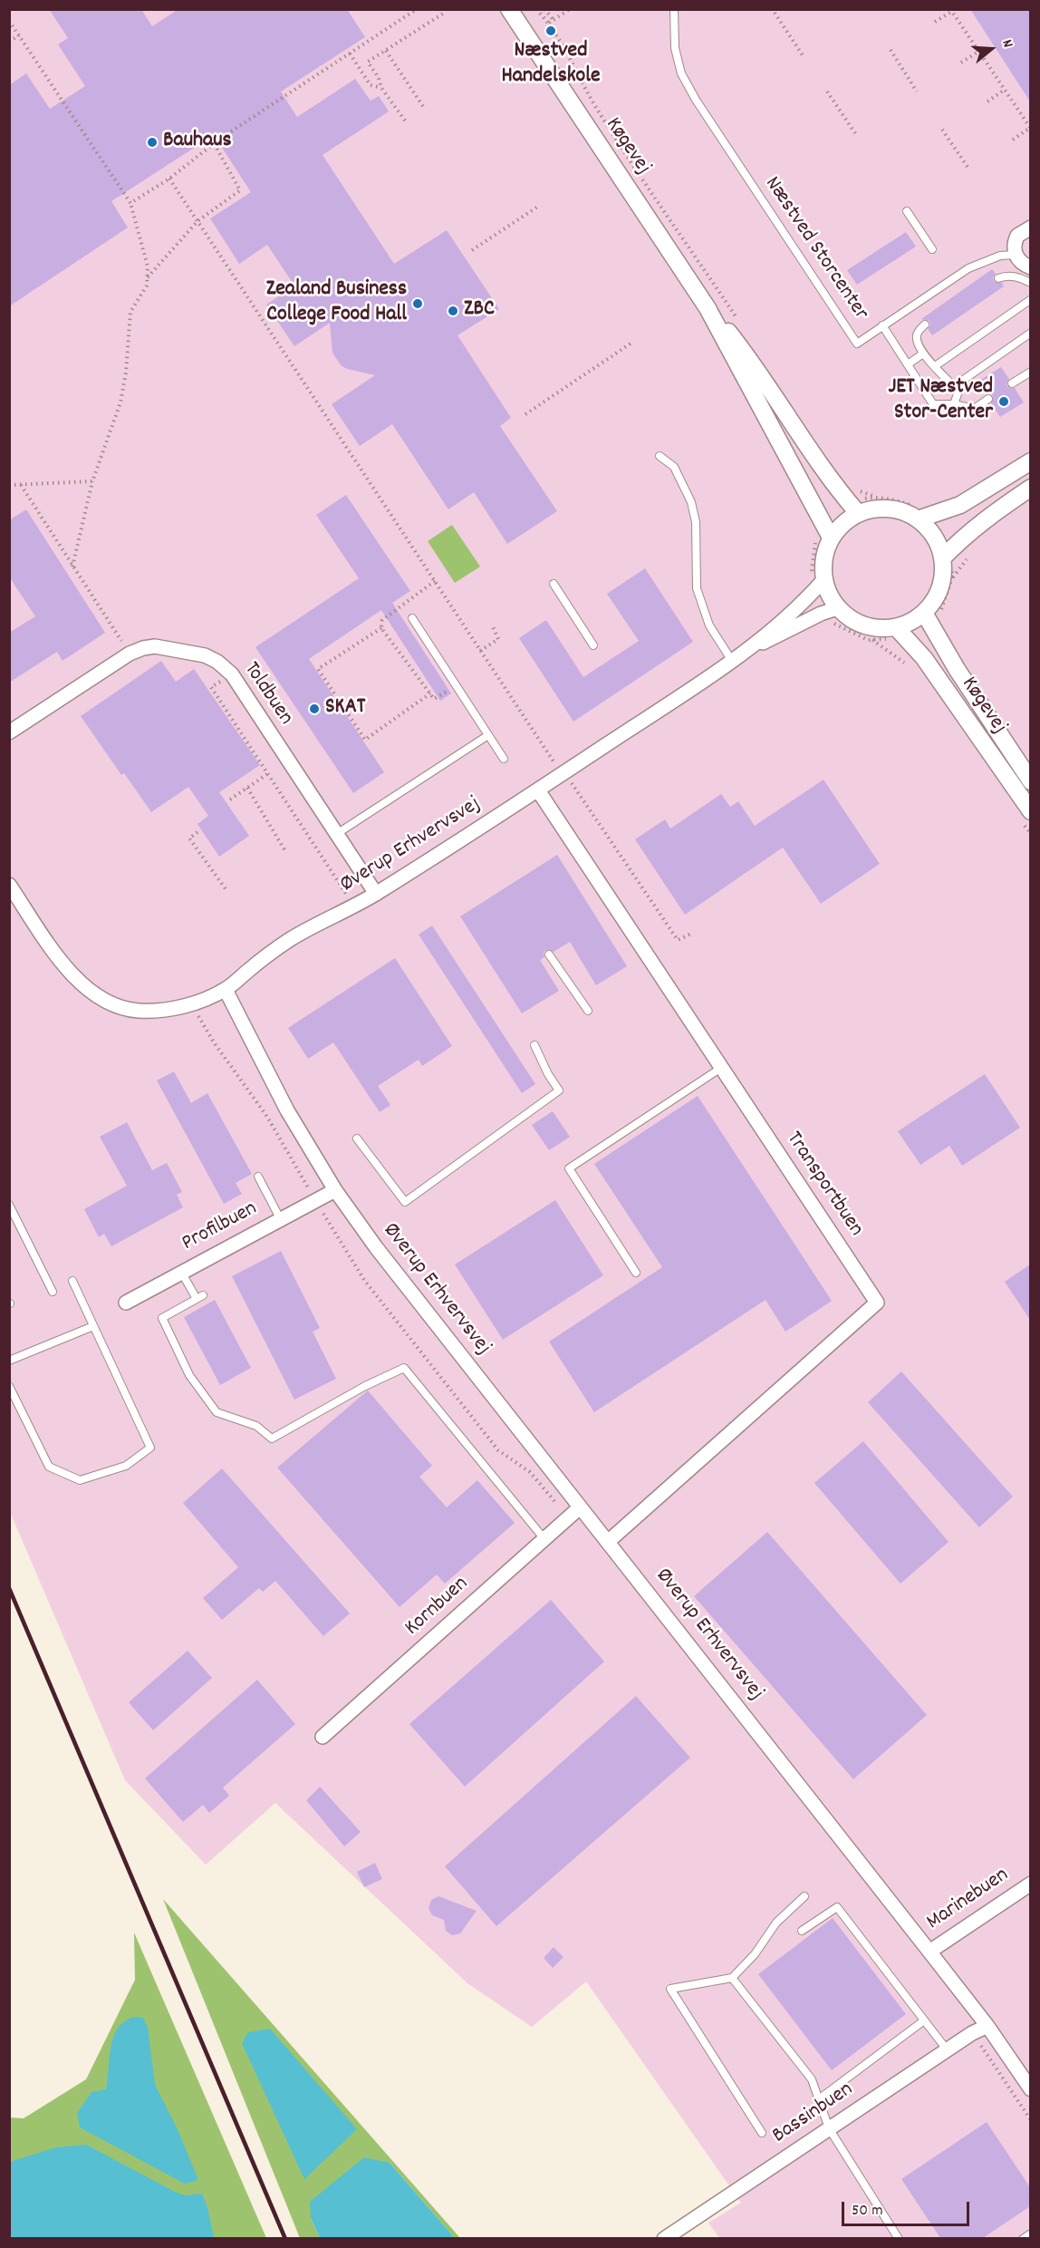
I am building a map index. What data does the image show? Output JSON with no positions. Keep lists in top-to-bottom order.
{
  "streets": {
    "street": [
      "Køgevej",
      "Toldbuen",
      "Øverup Erhvervsvej",
      "Transportbuen",
      "Profilbuen",
      "Kornbuen",
      "Marinebuen",
      "Bassinbuen"
    ],
    "lane": ["Næstved Storcenter"]
  },
  "crossings": [
    ["Køgevej", "Øverup Erhvervsvej"],
    ["Toldbuen", "Øverup Erhvervsvej"],
    ["Øverup Erhvervsvej", "Transportbuen"],
    ["Øverup Erhvervsvej", "Profilbuen"],
    ["Øverup Erhvervsvej", "Kornbuen"],
    ["Øverup Erhvervsvej", "Marinebuen"],
    ["Øverup Erhvervsvej", "Bassinbuen"]
  ],
  "places": [
    "Næstved Handelskole",
    "Bauhaus",
    "Zealand Business College Food Hall",
    "ZBC",
    "JET Næstved Stor-Center",
    "SKAT"
  ],
  "scale_bar": "50 m",
  "north": "right"
}
